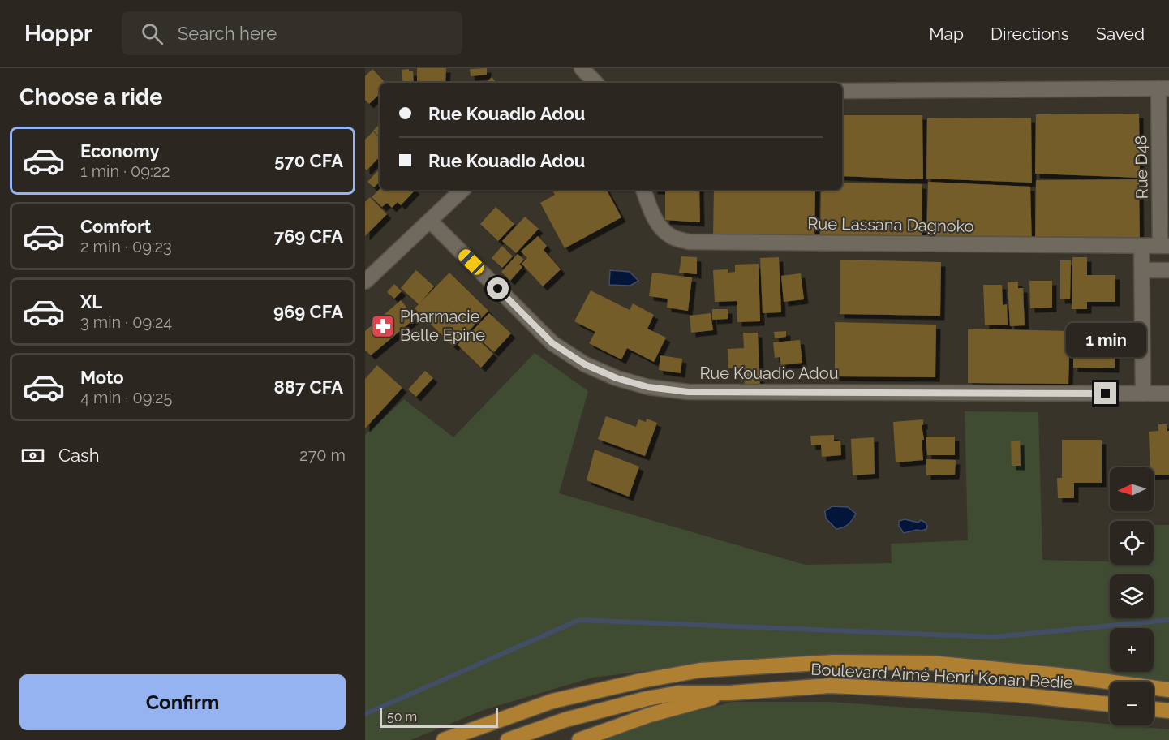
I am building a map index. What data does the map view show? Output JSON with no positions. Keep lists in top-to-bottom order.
{
  "streets": {
    "highway": ["Boulevard Aimé Henri Konan Bedie"],
    "street": ["Rue D48", "Rue Lassana Dagnoko", "Rue Kouadio Adou"]
  },
  "crossings": [
    ["Rue D48", "Rue Lassana Dagnoko"]
  ],
  "places": {
    "pharmacy": ["Pharmacie Belle Epine"]
  },
  "scale_bar": "50 m",
  "north": "left",
  "page": {
    "header": "Hoppr",
    "search": "Search here",
    "nav": ["Map", "Directions", "Saved"],
    "heading": "Choose a ride",
    "banner": ["Rue Kouadio Adou", "Rue Kouadio Adou"],
    "list": [
      {
        "name": "Economy",
        "note": "1 min · 09:22",
        "value": "570 CFA"
      },
      {
        "name": "Comfort",
        "note": "2 min · 09:23",
        "value": "769 CFA"
      },
      {
        "name": "XL",
        "note": "3 min · 09:24",
        "value": "969 CFA"
      },
      {
        "name": "Moto",
        "note": "4 min · 09:25",
        "value": "887 CFA"
      }
    ],
    "bubble": "1 min",
    "pay": ["Cash", "270 m"],
    "map_buttons": ["+", "−"],
    "buttons": "Confirm",
    "scale": "50 m"
  }
}
